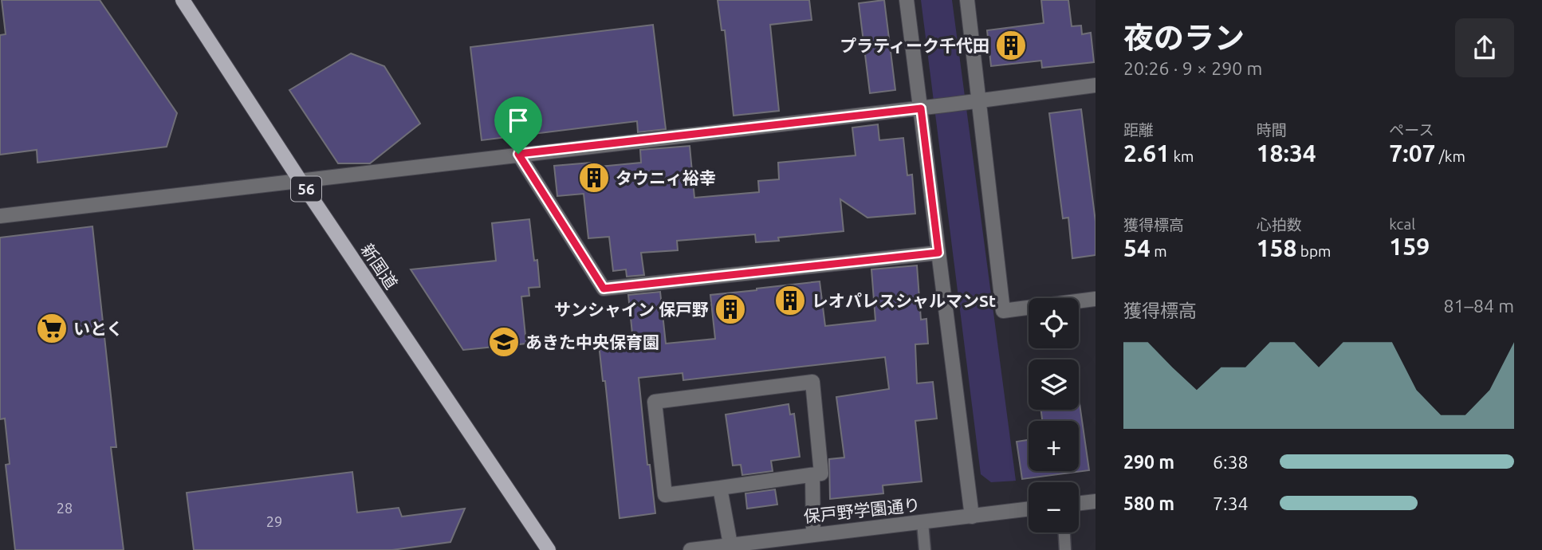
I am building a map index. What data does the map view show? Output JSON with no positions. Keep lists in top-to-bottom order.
{
  "streets": {
    "main road": ["56", "新国道"],
    "street": ["保戸野学園通り"]
  },
  "places": {
    "building": [
      "プラティーク千代田",
      "タウニィ裕幸",
      "レオパレスシャルマンSt",
      "サンシャイン 保戸野"
    ],
    "supermarket": ["いとく"],
    "school or university": ["あきた中央保育園"]
  },
  "house_numbers": ["28", "29"],
  "page": {
    "heading": ["夜のラン", "20:26 · 9 × 290 m"],
    "stats": [
      ["距離", "2.61 km"],
      ["時間", "18:34"],
      ["ペース", "7:07 /km"],
      ["獲得標高", "54 m"],
      ["心拍数", "158 bpm"],
      ["kcal", "159"]
    ],
    "chart": ["獲得標高", "81–84 m"],
    "map_buttons": ["+", "−"],
    "list": [
      {
        "name": "290 m",
        "note": "6:38"
      },
      {
        "name": "580 m",
        "note": "7:34"
      }
    ]
  }
}
